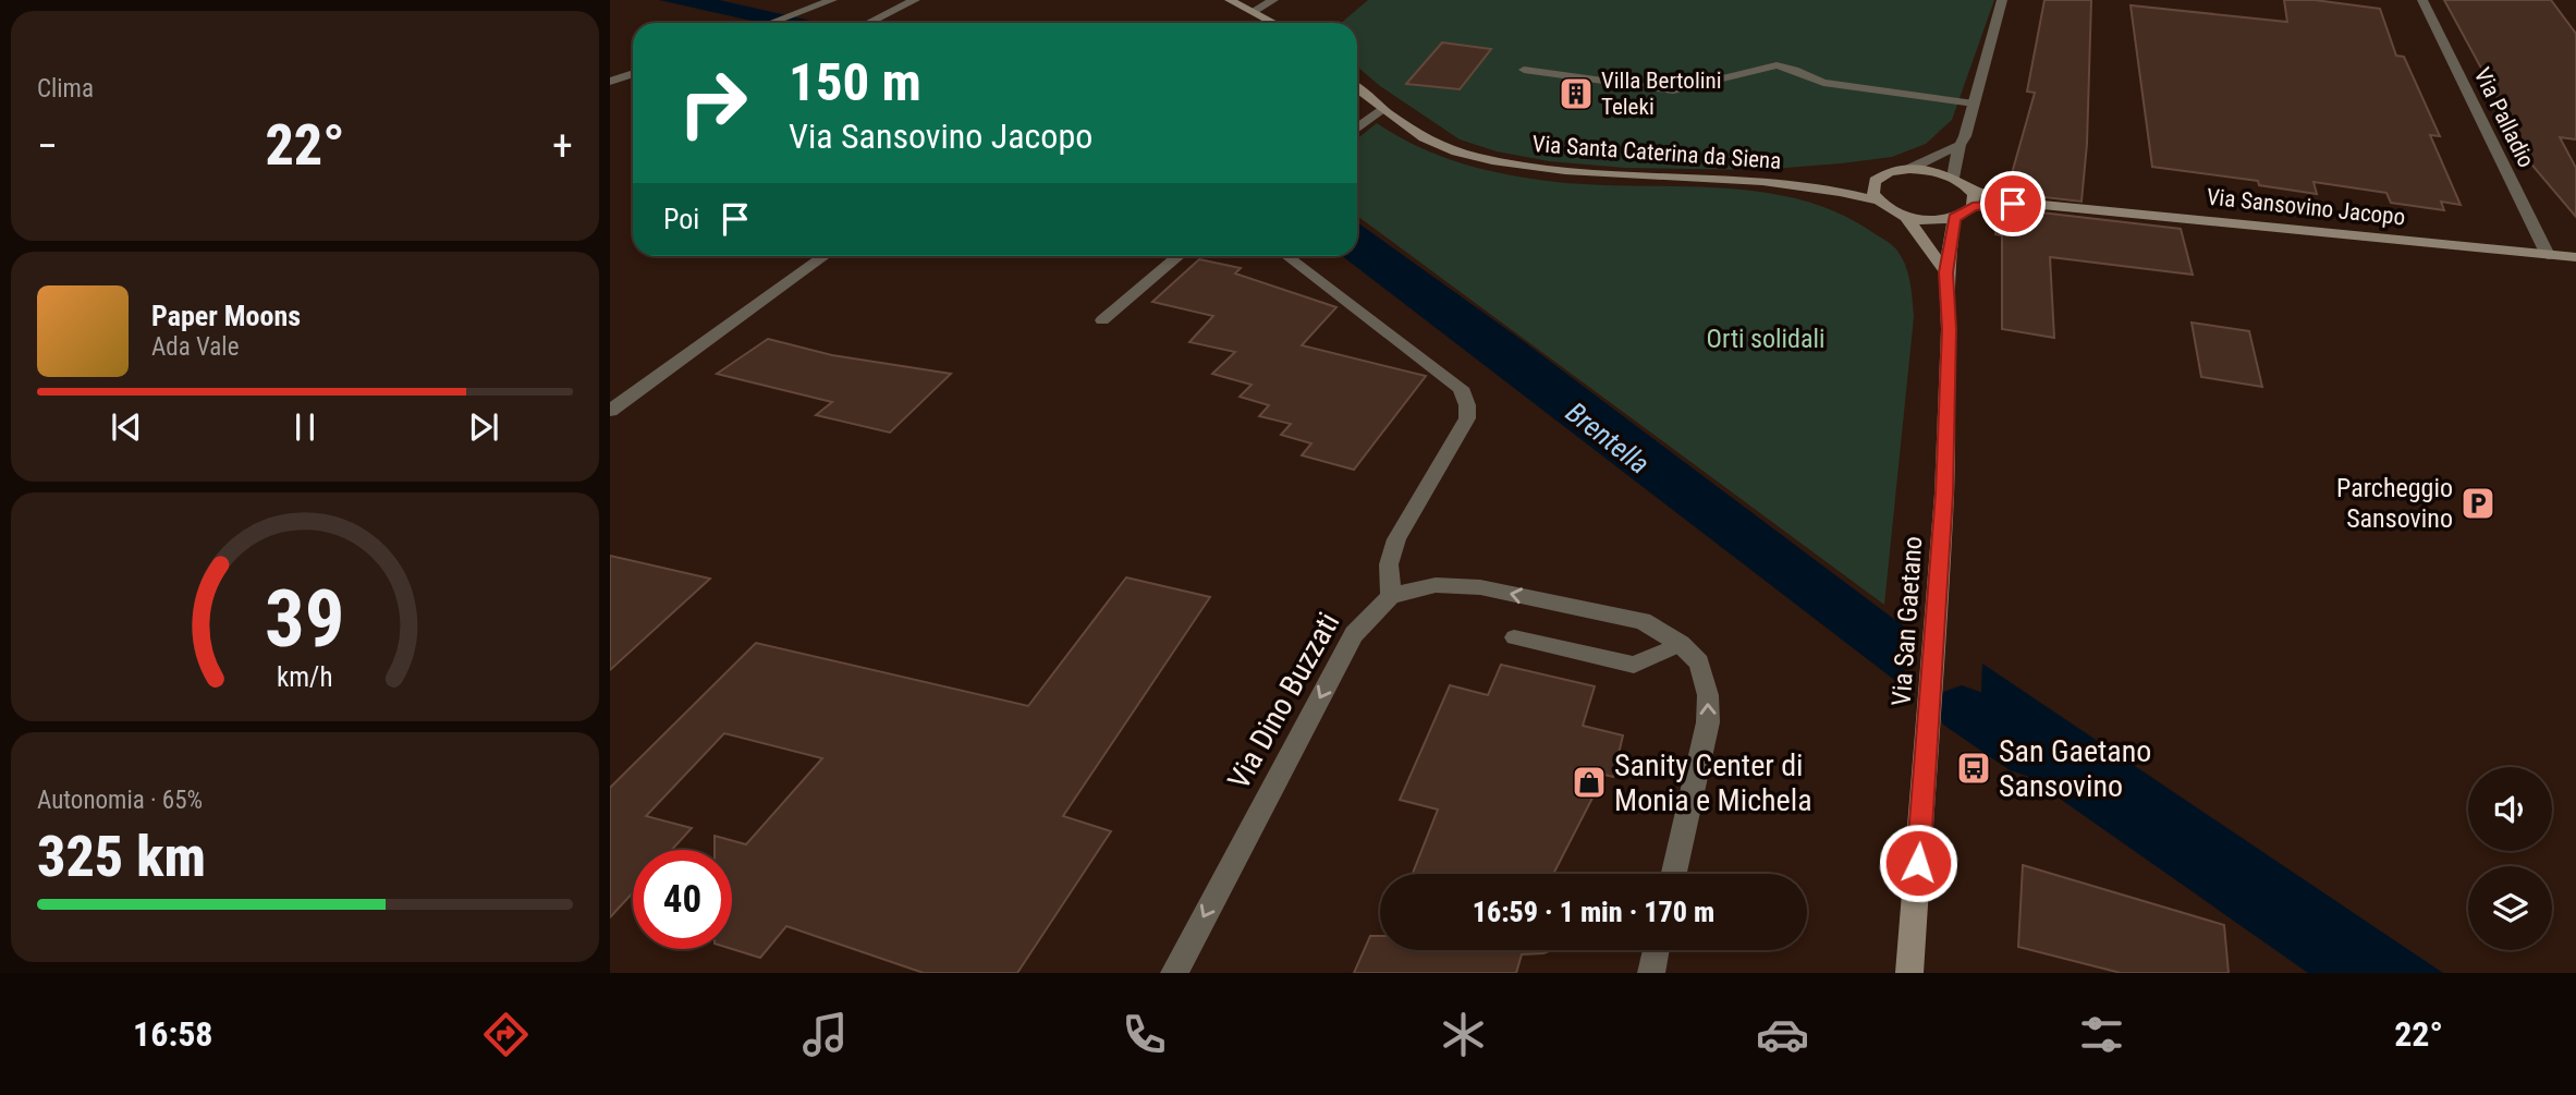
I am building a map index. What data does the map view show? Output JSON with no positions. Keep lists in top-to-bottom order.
{
  "streets": {
    "street": [
      "Via Palladio",
      "Via Santa Caterina da Siena",
      "Via Sansovino Jacopo",
      "Via San Gaetano",
      "Via Dino Buzzati"
    ]
  },
  "crossings": [
    ["Via Palladio", "Via Sansovino Jacopo"]
  ],
  "one_way": ["Via Dino Buzzati"],
  "water": ["Brentella"],
  "parks": ["Orti solidali"],
  "places": {
    "building": ["Villa Bertolini Teleki"],
    "parking": ["Parcheggio Sansovino"],
    "bus stop": ["San Gaetano Sansovino"],
    "shop": ["Sanity Center di Monia e Michela"]
  },
  "page": {
    "tile": [
      "Clima",
      ["Autonomia · 65%", "325 km"]
    ],
    "turn": ["150 m", "Via Sansovino Jacopo"],
    "heat": ["−", "22°", "+"],
    "then": "Poi",
    "song": ["Paper Moons", "Ada Vale"],
    "limit": "40",
    "trip": "16:59 · 1 min · 170 m",
    "tabs": ["16:58", "22°"],
    "gauge": ["39", "km/h"]
  }
}
